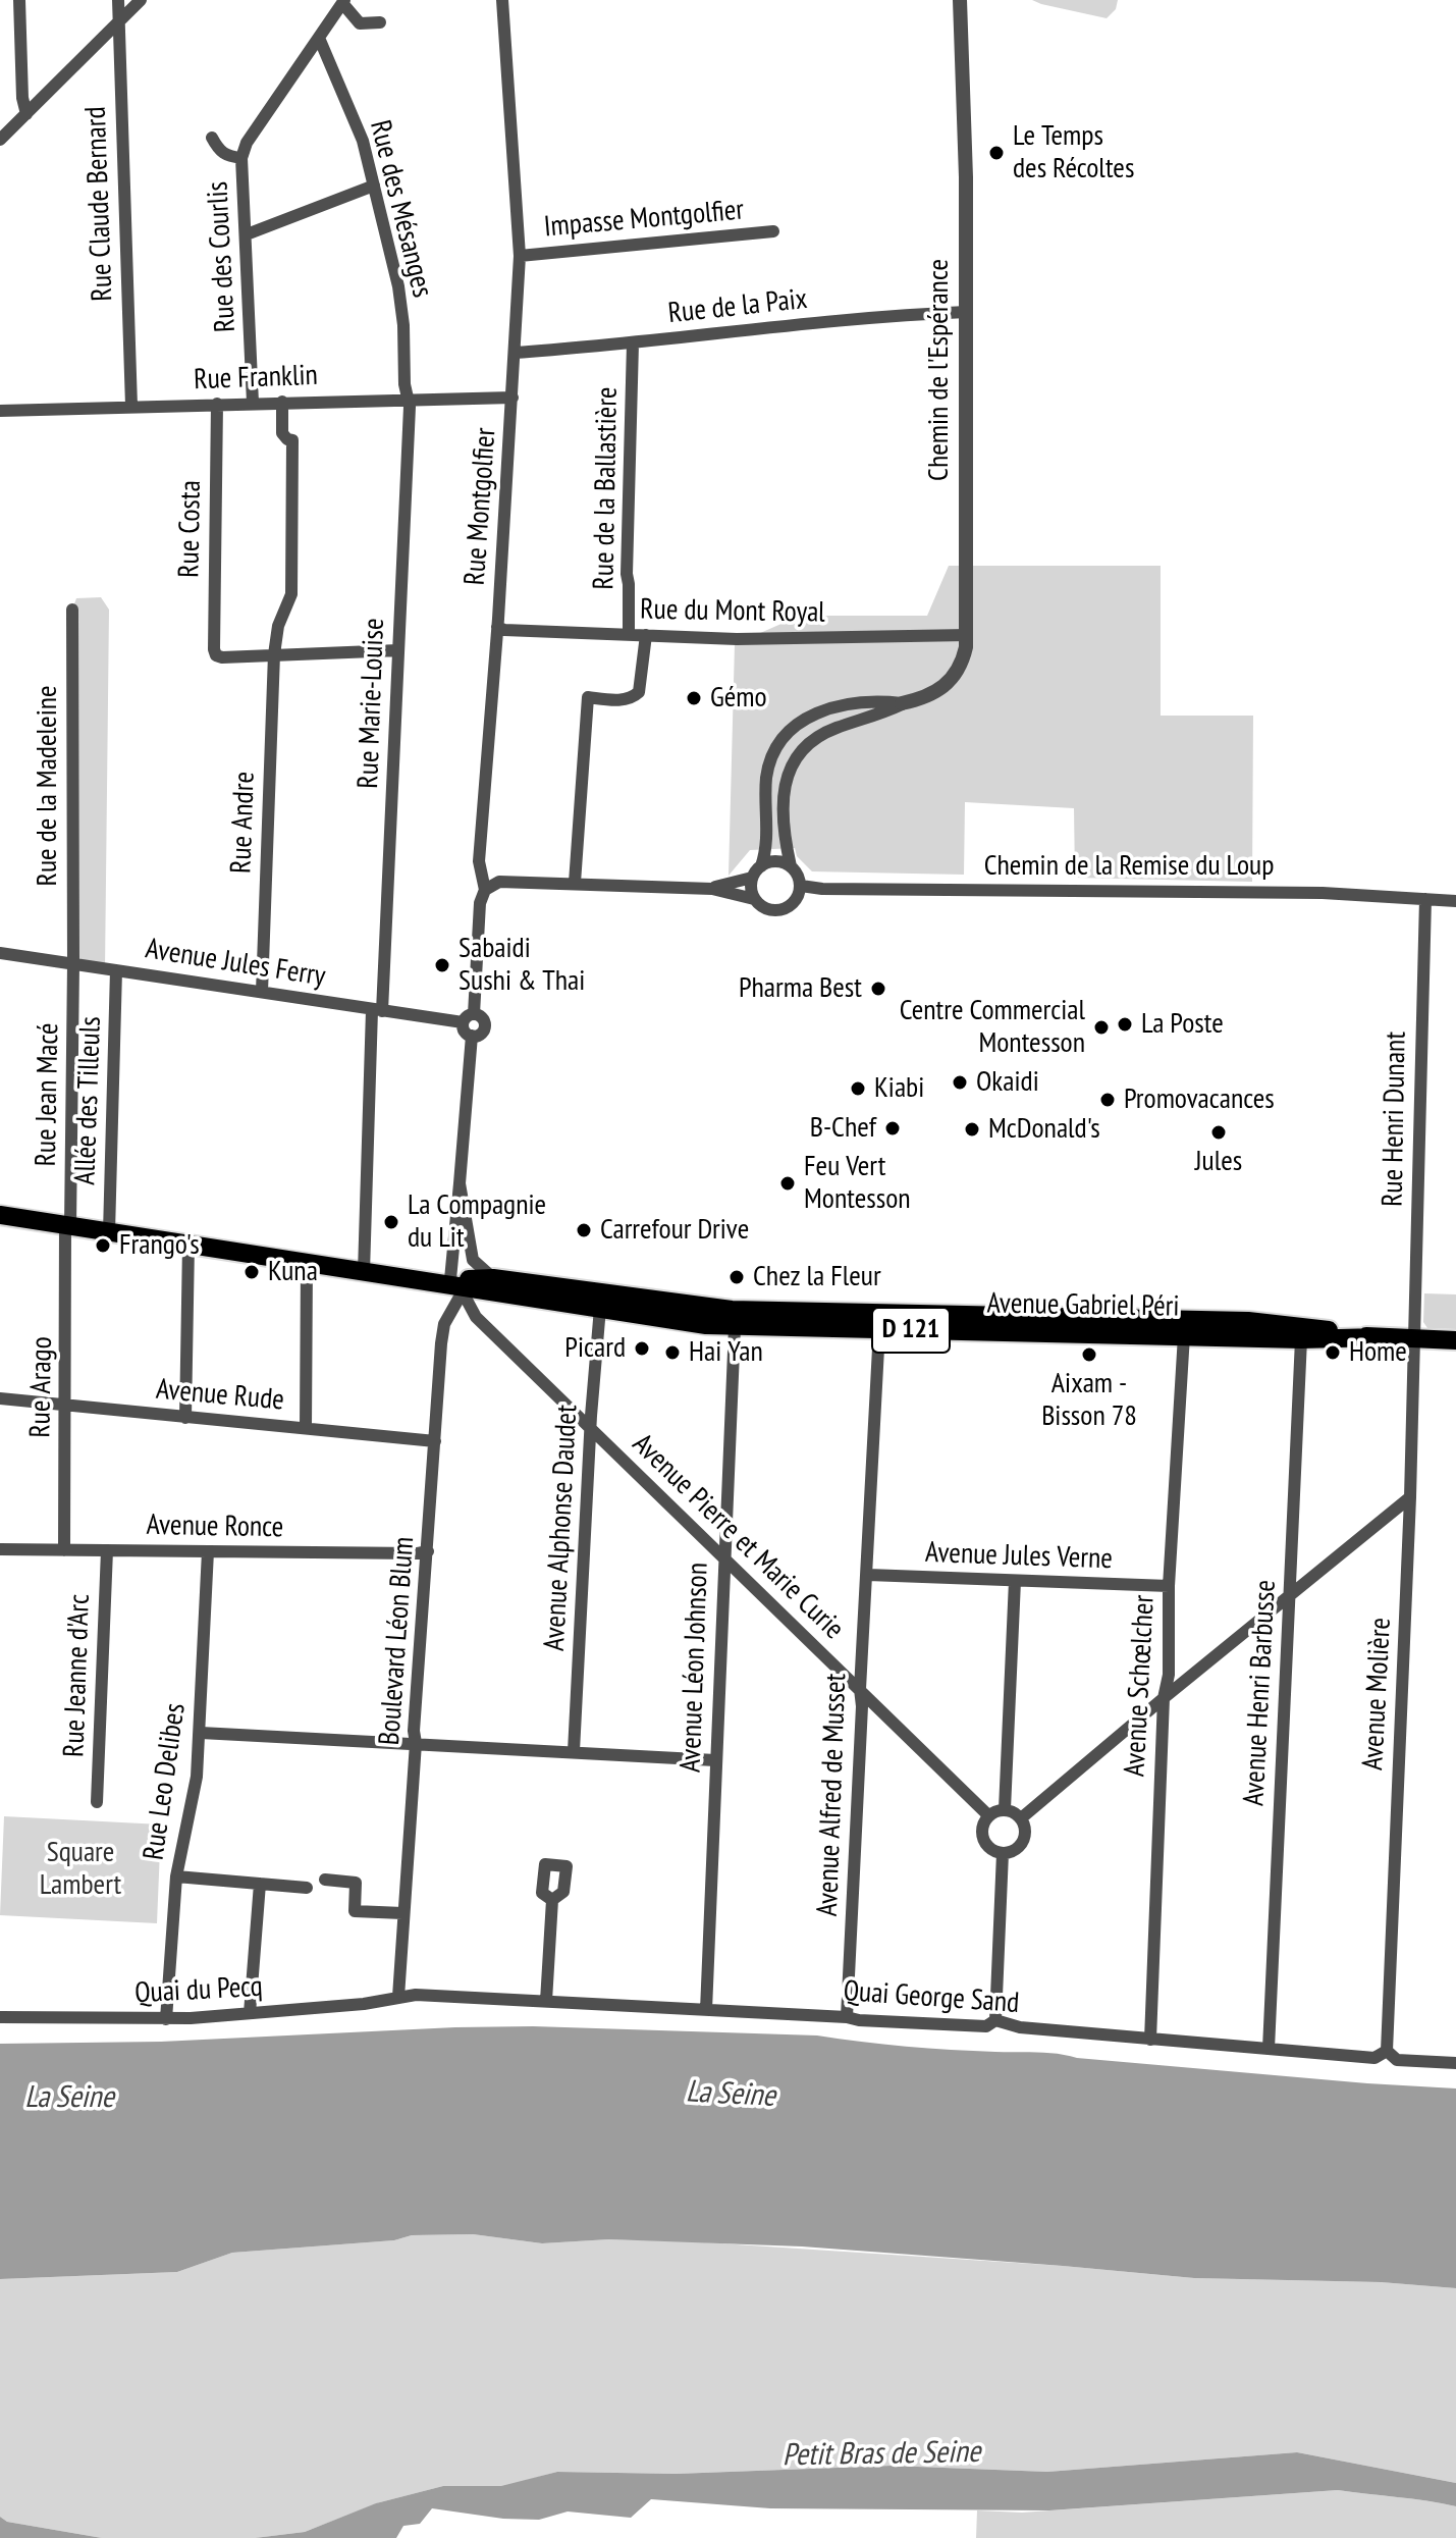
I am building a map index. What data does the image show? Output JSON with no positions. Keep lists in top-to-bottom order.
{
  "streets": {
    "main road": ["Avenue Gabriel Péri", "D 121"],
    "street": [
      "Rue Claude Bernard",
      "Rue des Mésanges",
      "Impasse Montgolfier",
      "Rue des Courlis",
      "Rue de la Paix",
      "Chemin de l'Espérance",
      "Rue Franklin",
      "Rue de la Ballastière",
      "Rue Montgolfier",
      "Rue Costa",
      "Rue du Mont Royal",
      "Rue Marie-Louise",
      "Rue de la Madeleine",
      "Rue Andre",
      "Chemin de la Remise du Loup",
      "Avenue Jules Ferry",
      "Rue Jean Macé",
      "Allée des Tilleuls",
      "Rue Henri Dunant",
      "Rue Arago",
      "Avenue Rude",
      "Avenue Ronce",
      "Avenue Alphonse Daudet",
      "Avenue Pierre et Marie Curie",
      "Avenue Jules Verne",
      "Boulevard Léon Blum",
      "Avenue Léon Johnson",
      "Rue Jeanne d'Arc",
      "Avenue Schœlcher",
      "Avenue Henri Barbusse",
      "Avenue Molière",
      "Rue Leo Delibes",
      "Avenue Alfred de Musset",
      "Quai du Pecq",
      "Quai George Sand"
    ]
  },
  "crossings": [
    ["Rue Claude Bernard", "Rue Franklin"],
    ["Rue des Mésanges", "Rue des Courlis"],
    ["Rue des Mésanges", "Rue Franklin"],
    ["Rue des Mésanges", "Rue Marie-Louise"],
    ["Impasse Montgolfier", "Rue Montgolfier"],
    ["Rue des Courlis", "Rue Franklin"],
    ["Rue de la Paix", "Chemin de l'Espérance"],
    ["Rue de la Paix", "Rue de la Ballastière"],
    ["Rue de la Paix", "Rue Montgolfier"],
    ["Chemin de l'Espérance", "Rue du Mont Royal"],
    ["Chemin de l'Espérance", "Chemin de la Remise du Loup"],
    ["Rue Franklin", "Rue Montgolfier"],
    ["Rue Franklin", "Rue Costa"],
    ["Rue Franklin", "Rue Marie-Louise"],
    ["Rue Franklin", "Rue Andre"],
    ["Rue de la Ballastière", "Rue du Mont Royal"],
    ["Rue Montgolfier", "Rue du Mont Royal"],
    ["Rue Montgolfier", "Avenue Jules Ferry"],
    ["Rue Montgolfier", "Avenue Gabriel Péri"],
    ["Rue Montgolfier", "D 121"],
    ["Rue Montgolfier", "Avenue Pierre et Marie Curie"],
    ["Rue Montgolfier", "Boulevard Léon Blum"],
    ["Rue Costa", "Rue Andre"],
    ["Rue Marie-Louise", "Avenue Jules Ferry"],
    ["Rue Marie-Louise", "D 121"],
    ["Rue de la Madeleine", "Avenue Jules Ferry"],
    ["Rue de la Madeleine", "Rue Jean Macé"],
    ["Rue Andre", "Avenue Jules Ferry"],
    ["Chemin de la Remise du Loup", "Rue Henri Dunant"],
    ["Avenue Jules Ferry", "Rue Jean Macé"],
    ["Avenue Jules Ferry", "Allée des Tilleuls"],
    ["Rue Jean Macé", "D 121"],
    ["Rue Jean Macé", "Rue Arago"],
    ["Allée des Tilleuls", "D 121"],
    ["Rue Henri Dunant", "Avenue Gabriel Péri"],
    ["Rue Henri Dunant", "Avenue Molière"],
    ["Avenue Gabriel Péri", "D 121"],
    ["Avenue Gabriel Péri", "Avenue Alphonse Daudet"],
    ["Avenue Gabriel Péri", "Avenue Pierre et Marie Curie"],
    ["Avenue Gabriel Péri", "Boulevard Léon Blum"],
    ["Avenue Gabriel Péri", "Avenue Léon Johnson"],
    ["Avenue Gabriel Péri", "Avenue Schœlcher"],
    ["Avenue Gabriel Péri", "Avenue Henri Barbusse"],
    ["Avenue Gabriel Péri", "Avenue Molière"],
    ["Avenue Gabriel Péri", "Avenue Alfred de Musset"],
    ["D 121", "Rue Arago"],
    ["D 121", "Avenue Pierre et Marie Curie"],
    ["D 121", "Boulevard Léon Blum"],
    ["Rue Arago", "Avenue Rude"],
    ["Rue Arago", "Avenue Ronce"],
    ["Avenue Rude", "Boulevard Léon Blum"],
    ["Avenue Ronce", "Boulevard Léon Blum"],
    ["Avenue Ronce", "Rue Jeanne d'Arc"],
    ["Avenue Ronce", "Rue Leo Delibes"],
    ["Avenue Alphonse Daudet", "Avenue Pierre et Marie Curie"],
    ["Avenue Pierre et Marie Curie", "Boulevard Léon Blum"],
    ["Avenue Pierre et Marie Curie", "Avenue Léon Johnson"],
    ["Avenue Pierre et Marie Curie", "Avenue Alfred de Musset"],
    ["Avenue Jules Verne", "Avenue Schœlcher"],
    ["Avenue Jules Verne", "Avenue Alfred de Musset"],
    ["Boulevard Léon Blum", "Quai du Pecq"],
    ["Boulevard Léon Blum", "Quai George Sand"],
    ["Avenue Léon Johnson", "Quai George Sand"],
    ["Avenue Schœlcher", "Quai George Sand"],
    ["Avenue Henri Barbusse", "Quai George Sand"],
    ["Avenue Molière", "Quai George Sand"],
    ["Rue Leo Delibes", "Quai du Pecq"],
    ["Avenue Alfred de Musset", "Quai George Sand"],
    ["Quai du Pecq", "Quai George Sand"]
  ],
  "water": ["La Seine", "Petit Bras de Seine"],
  "parks": ["Square Lambert"],
  "places": [
    "Le Temps des Récoltes",
    "Gémo",
    "Sabaidi Sushi & Thai",
    "Pharma Best",
    "La Poste",
    "Centre Commercial Montesson",
    "Okaidi",
    "Kiabi",
    "Promovacances",
    "B-Chef",
    "McDonald's",
    "Jules",
    "Feu Vert Montesson",
    "La Compagnie du Lit",
    "Carrefour Drive",
    "Frango's",
    "Kuna",
    "Chez la Fleur",
    "Picard",
    "Hai Yan",
    "Home",
    "Aixam - Bisson 78"
  ]
}
